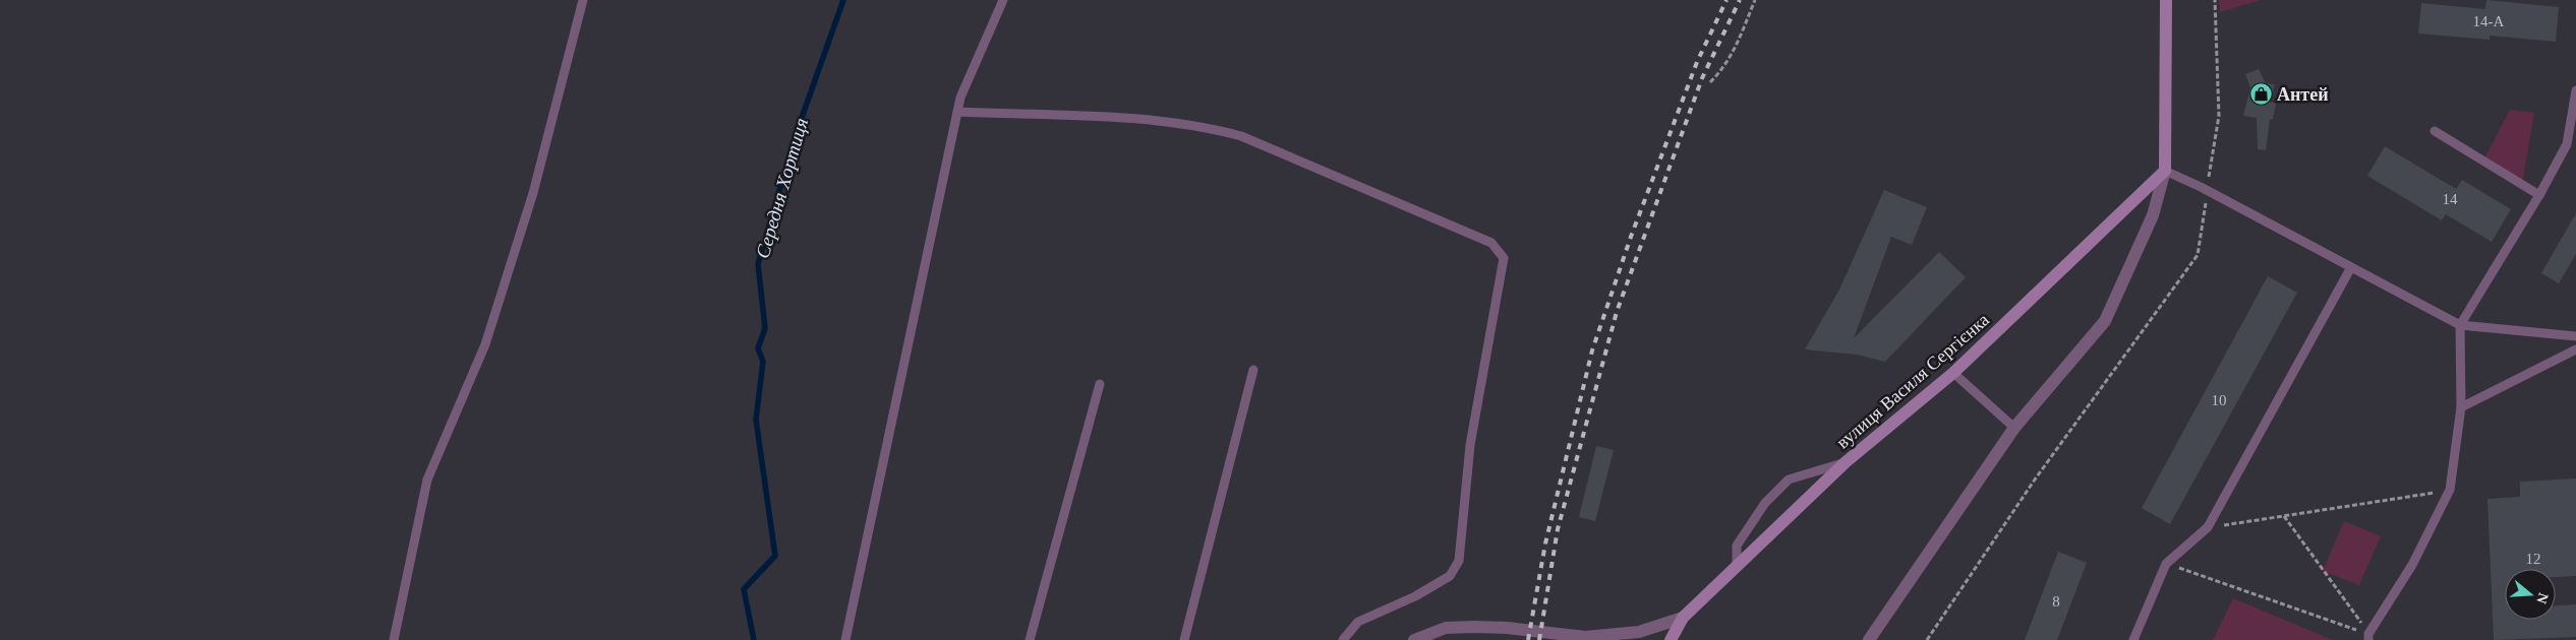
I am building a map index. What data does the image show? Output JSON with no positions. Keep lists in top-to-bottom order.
{
  "streets": {
    "main road": ["вулиця Василя Сергієнка"]
  },
  "water": ["Середня Хортиця"],
  "places": {
    "shop": ["Антей"]
  },
  "house_numbers": [
    "14-А",
    "14",
    "10",
    "12",
    "8"
  ],
  "north": "right"
}
